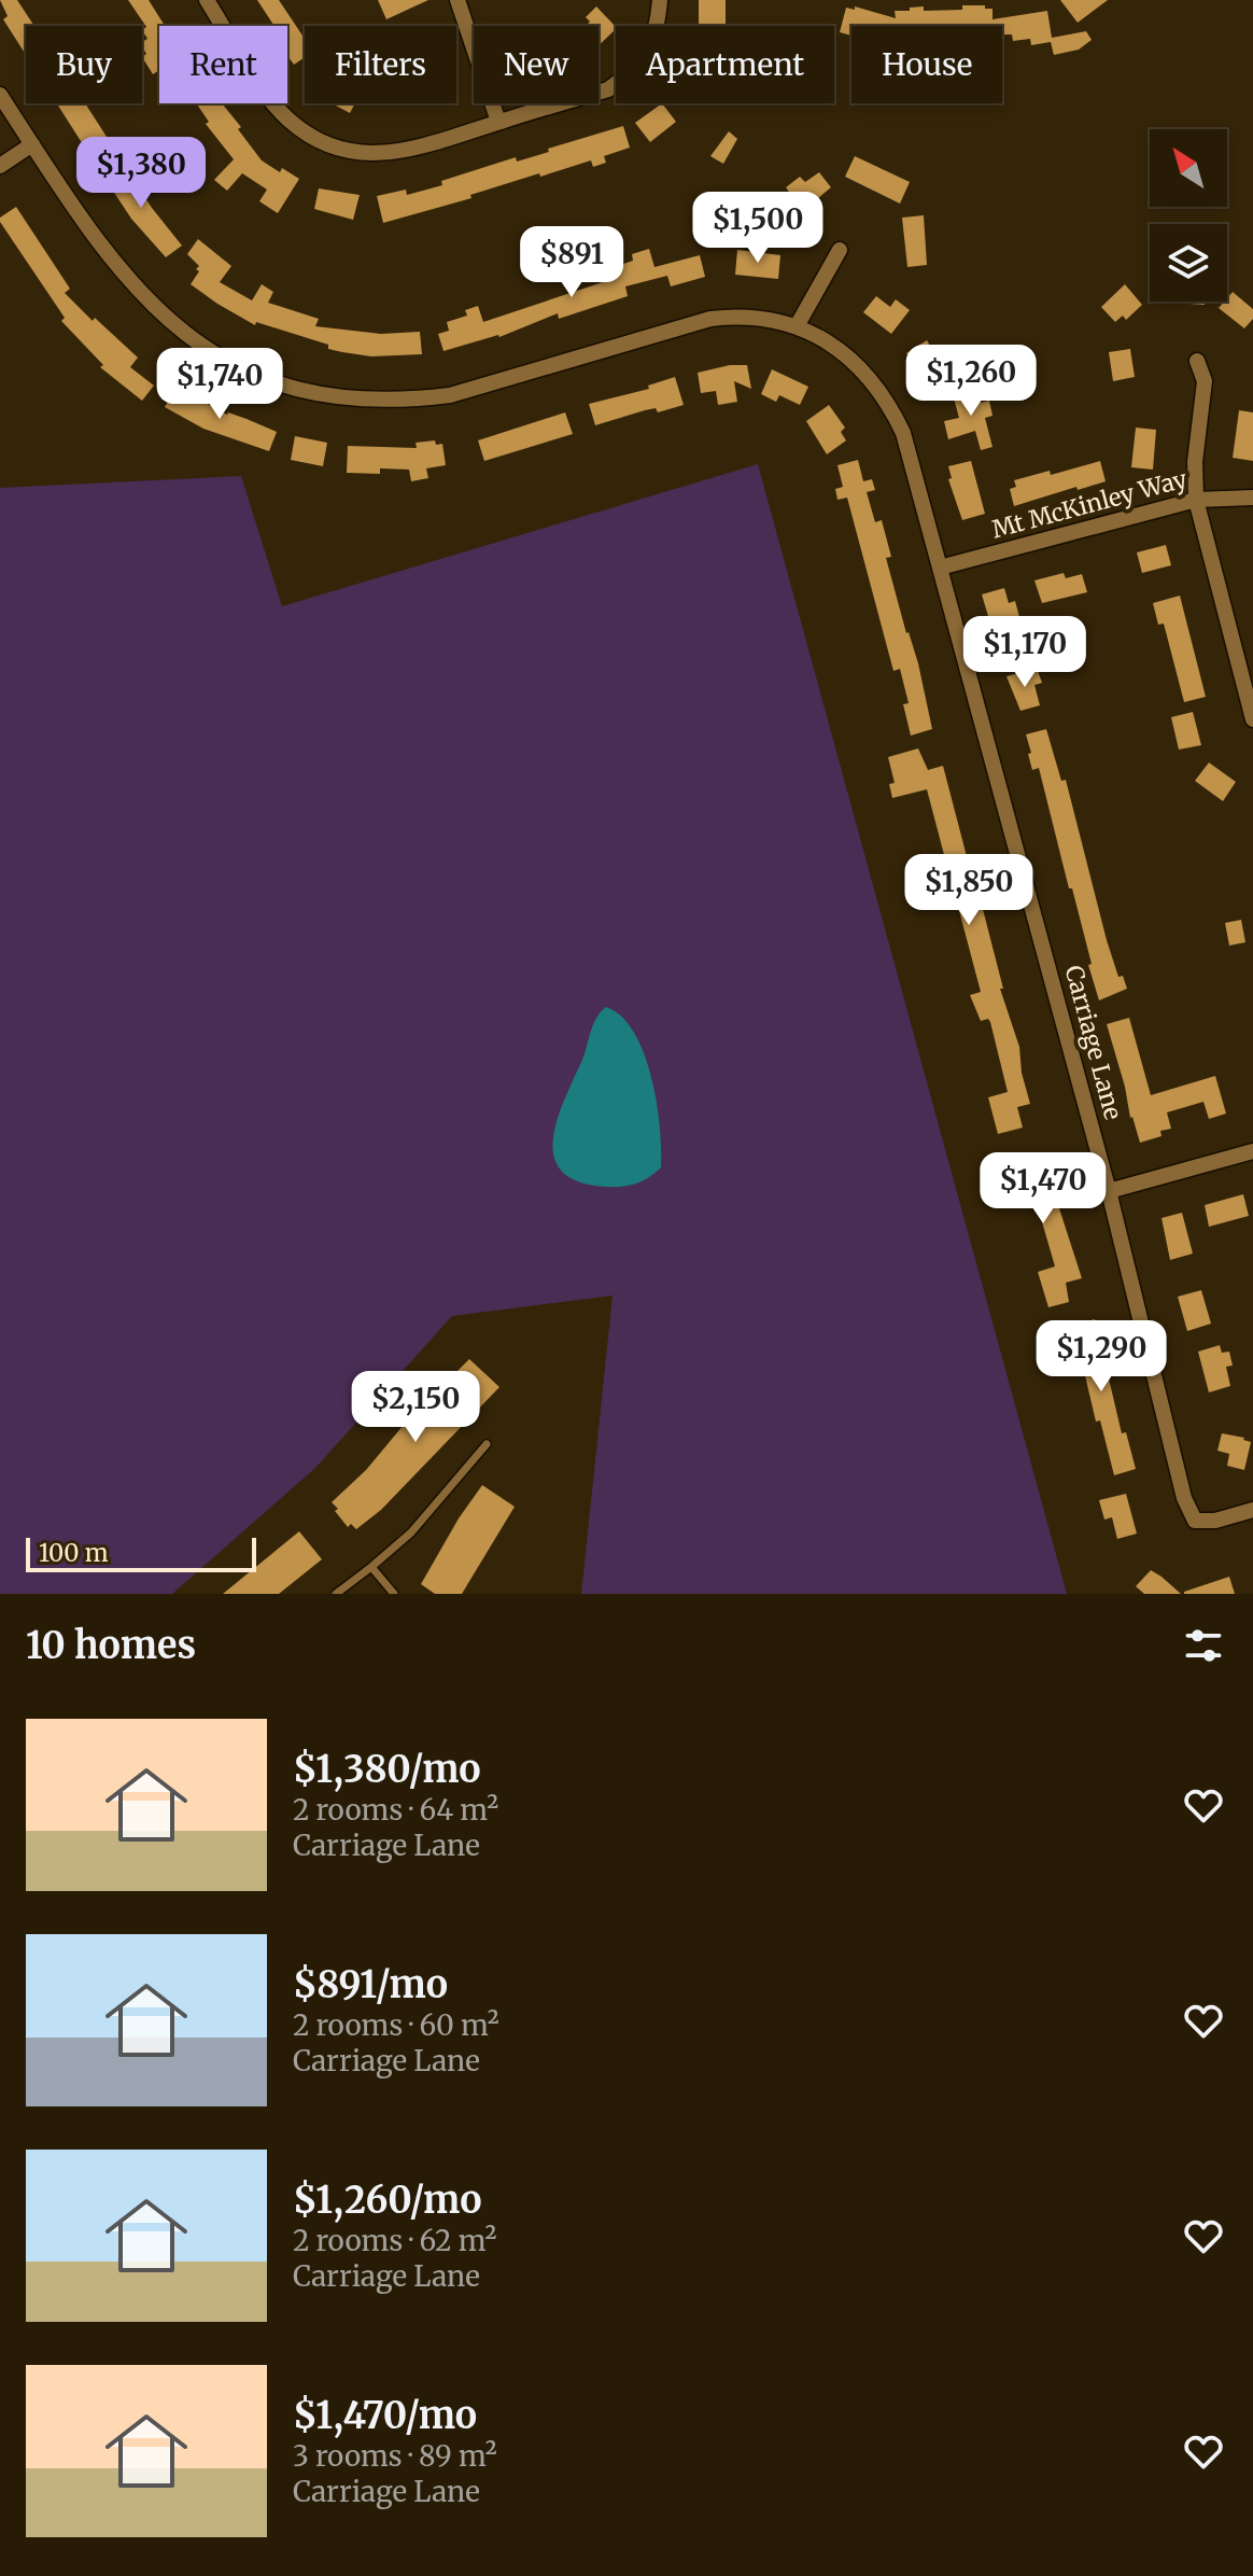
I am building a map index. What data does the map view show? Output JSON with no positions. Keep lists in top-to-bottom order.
{
  "streets": {
    "street": ["Mt McKinley Way", "Carriage Lane"]
  },
  "crossings": [
    ["Mt McKinley Way", "Carriage Lane"]
  ],
  "scale_bar": "100 m",
  "north": "top left",
  "page": {
    "chip": [
      "Buy",
      "Rent",
      "Filters",
      "New",
      "Apartment",
      "House"
    ],
    "price": [
      "$1,380",
      "$1,500",
      "$891",
      "$1,260",
      "$1,740",
      "$1,170",
      "$1,850",
      "$1,470",
      "$1,290",
      "$2,150"
    ],
    "scale": "100 m",
    "heading": "10 homes",
    "list": [
      {
        "name": "$1,380/mo",
        "note": "2 rooms · 64 m² · Carriage Lane"
      },
      {
        "name": "$891/mo",
        "note": "2 rooms · 60 m² · Carriage Lane"
      },
      {
        "name": "$1,260/mo",
        "note": "2 rooms · 62 m² · Carriage Lane"
      },
      {
        "name": "$1,470/mo",
        "note": "3 rooms · 89 m² · Carriage Lane"
      }
    ]
  }
}
